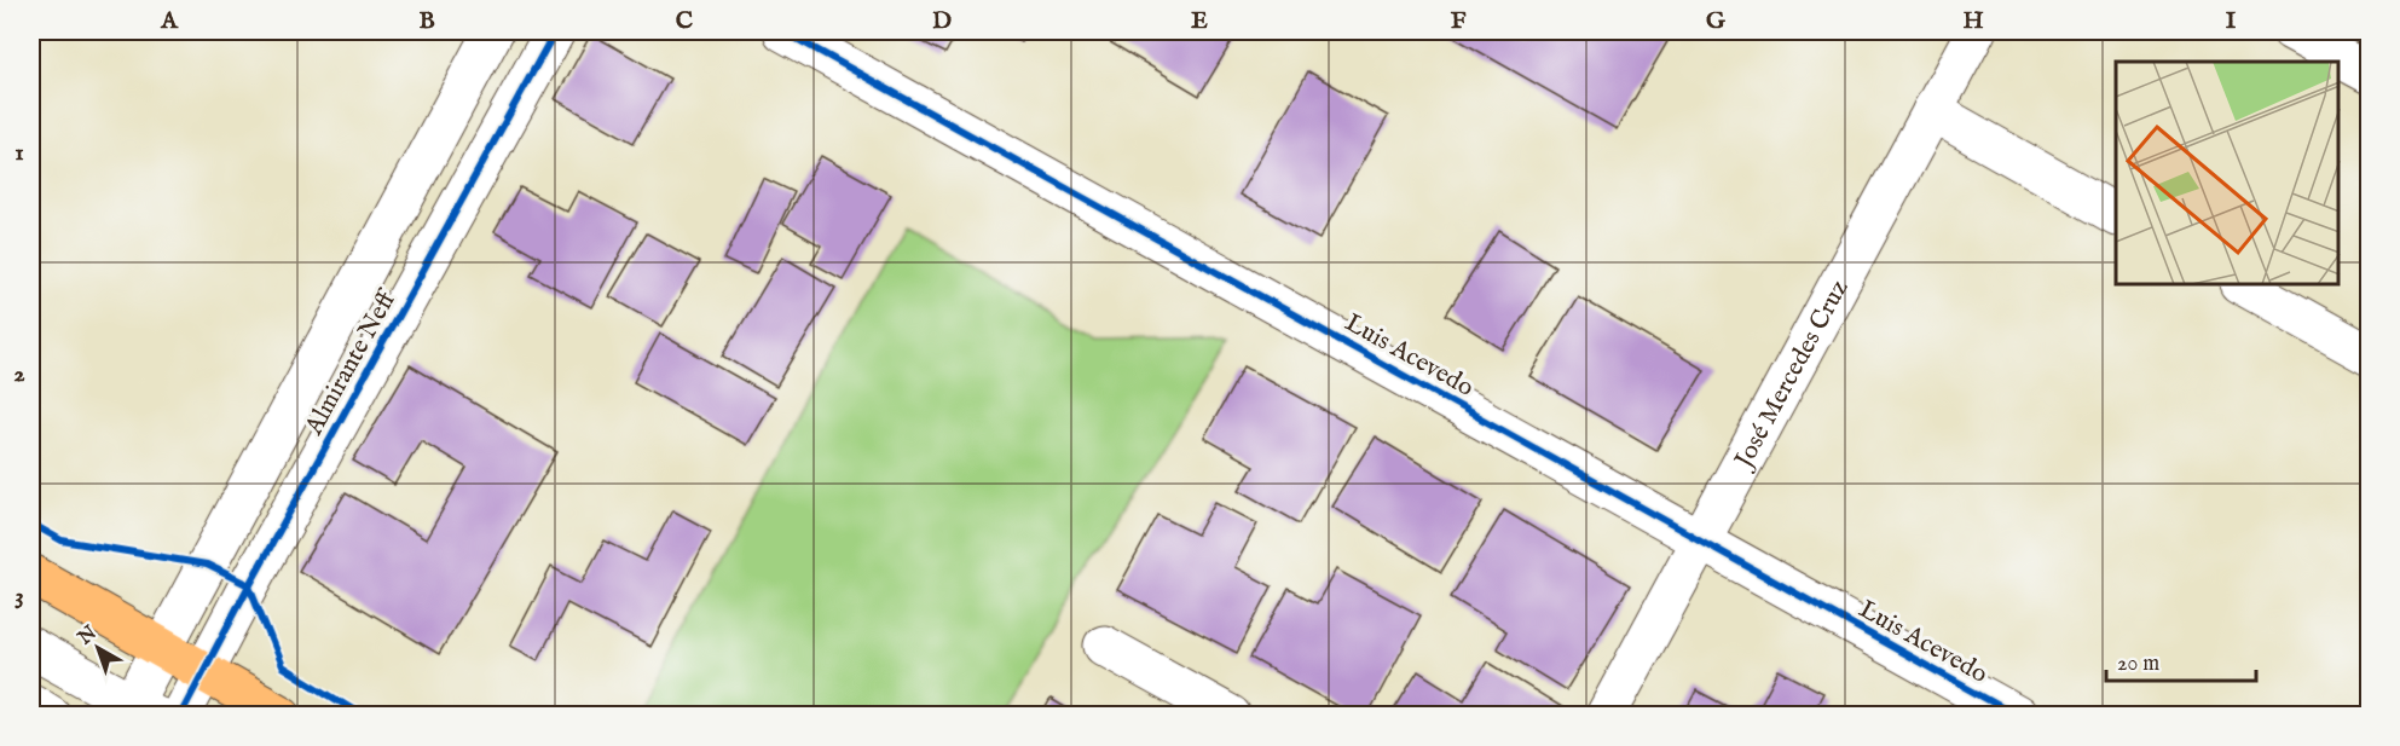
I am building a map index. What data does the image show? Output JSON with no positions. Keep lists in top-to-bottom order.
{
  "streets": {
    "street": ["Luis Acevedo", "Almirante Neff", "José Mercedes Cruz"]
  },
  "crossings": [
    ["Luis Acevedo", "José Mercedes Cruz"]
  ],
  "scale_bar": "20 m",
  "north": "top left",
  "grid": {
    "columns": [
      "A",
      "B",
      "C",
      "D",
      "E",
      "F",
      "G",
      "H",
      "I"
    ],
    "rows": ["1", "2", "3"]
  }
}
